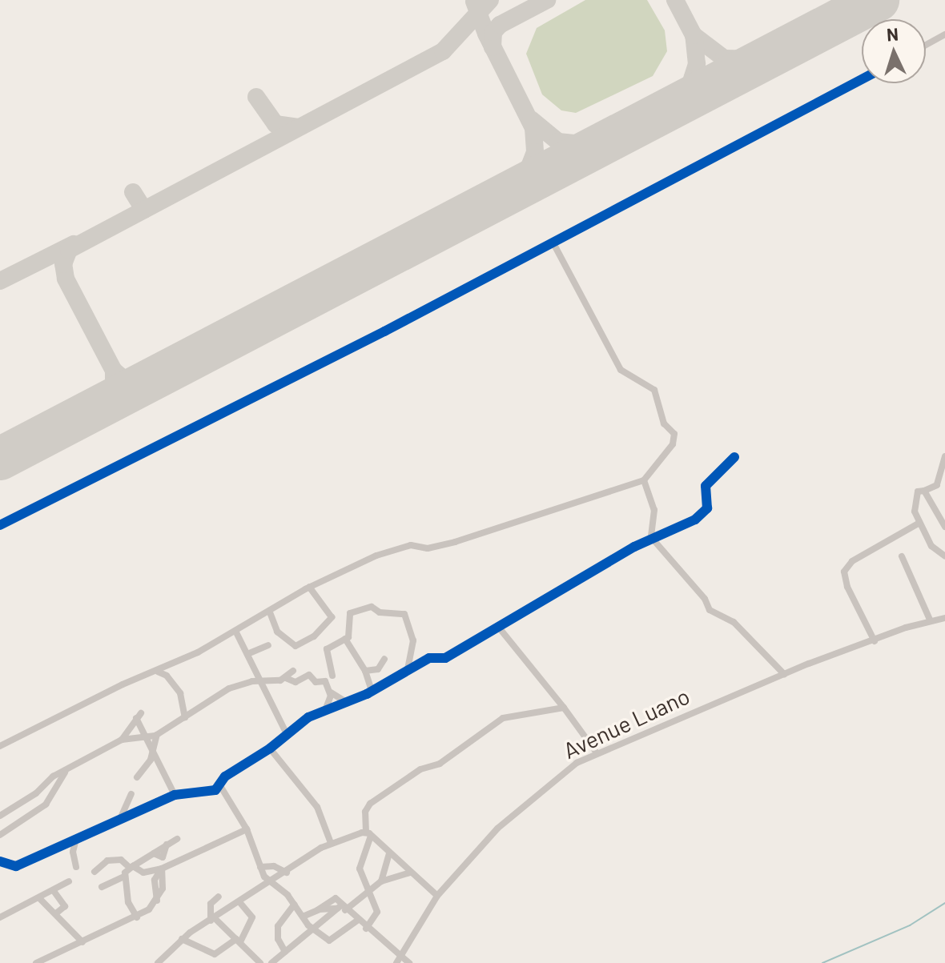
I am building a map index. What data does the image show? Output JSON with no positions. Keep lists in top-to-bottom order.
{
  "streets": {
    "street": ["Avenue Luano"]
  },
  "north": "top"
}
